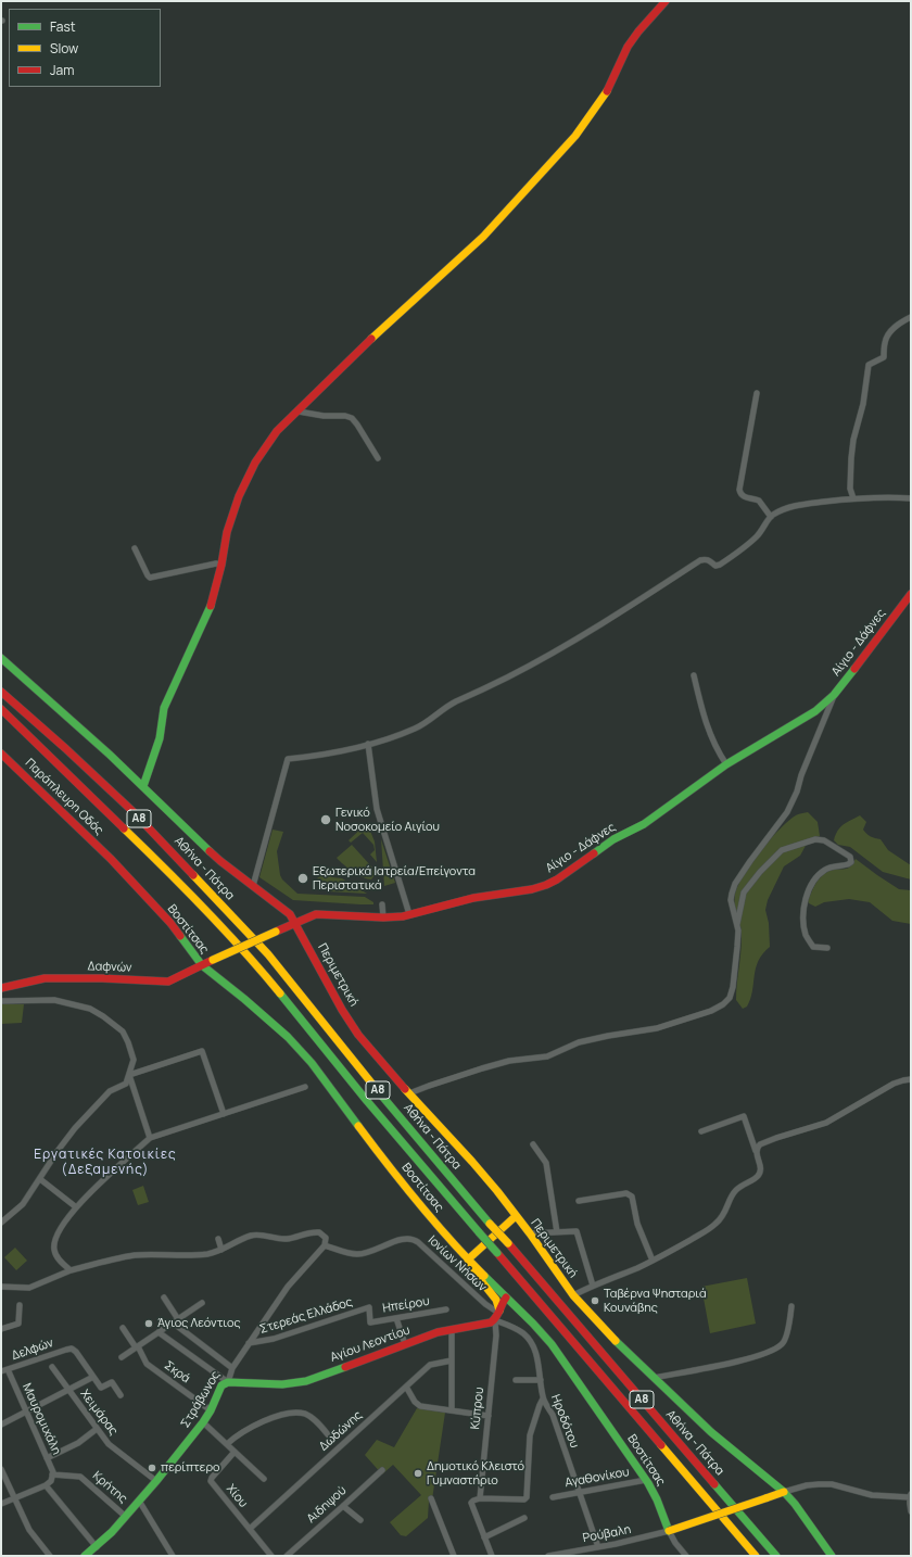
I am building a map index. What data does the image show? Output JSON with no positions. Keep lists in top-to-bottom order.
{
  "streets": {
    "main road": [
      "Αίγιο - Δάφνες",
      "Παράπλευρη Οδός",
      "Α8",
      "Αθήνα - Πάτρα",
      "Βοστίτσας",
      "Δαφνών",
      "Περιμετρική",
      "Αγίου Λεοντίου",
      "Στράβωνος"
    ],
    "street": [
      "Ιονίων Νήσων",
      "Ηπείρου",
      "Στερεάς Ελλάδος",
      "Δελφών",
      "Σκρά",
      "Κύπρου",
      "Χειμάρας",
      "Μαυρομιχάλη",
      "Ηροδότου",
      "Δωδώνης",
      "Αγαθονίκου",
      "Κρήτης",
      "Χίου",
      "Αιδηψού",
      "Ρούβαλη"
    ]
  },
  "crossings": [
    ["Αίγιο - Δάφνες", "Δαφνών"],
    ["Αίγιο - Δάφνες", "Περιμετρική"],
    ["Παράπλευρη Οδός", "Βοστίτσας"],
    ["Βοστίτσας", "Δαφνών"],
    ["Βοστίτσας", "Αγαθονίκου"],
    ["Βοστίτσας", "Ρούβαλη"],
    ["Ιονίων Νήσων", "Αγίου Λεοντίου"],
    ["Ιονίων Νήσων", "Στράβωνος"],
    ["Ιονίων Νήσων", "Κύπρου"],
    ["Ιονίων Νήσων", "Ηροδότου"],
    ["Ηπείρου", "Στερεάς Ελλάδος"],
    ["Στερεάς Ελλάδος", "Στράβωνος"],
    ["Αγίου Λεοντίου", "Στράβωνος"],
    ["Αγίου Λεοντίου", "Κύπρου"],
    ["Αγίου Λεοντίου", "Ηροδότου"],
    ["Δελφών", "Μαυρομιχάλη"],
    ["Σκρά", "Στράβωνος"],
    ["Στράβωνος", "Χειμάρας"],
    ["Στράβωνος", "Κρήτης"],
    ["Κύπρου", "Ηροδότου"],
    ["Μαυρομιχάλη", "Κρήτης"],
    ["Ηροδότου", "Αγαθονίκου"],
    ["Ηροδότου", "Ρούβαλη"],
    ["Δωδώνης", "Χίου"]
  ],
  "districts": ["Εργατικές Κατοικίες (Δεξαμενής)"],
  "places": [
    "Γενικό Νοσοκομείο Αιγίου",
    "Εξωτερικά Ιατρεία/Επείγοντα Περιστατικά",
    "Ταβέρνα Ψησταριά Κουνάβης",
    "Άγιος Λεόντιος",
    "περίπτερο",
    "Δημοτικό Κλειστό Γυμναστήριο"
  ],
  "legend": ["Fast", "Slow", "Jam"]
}
